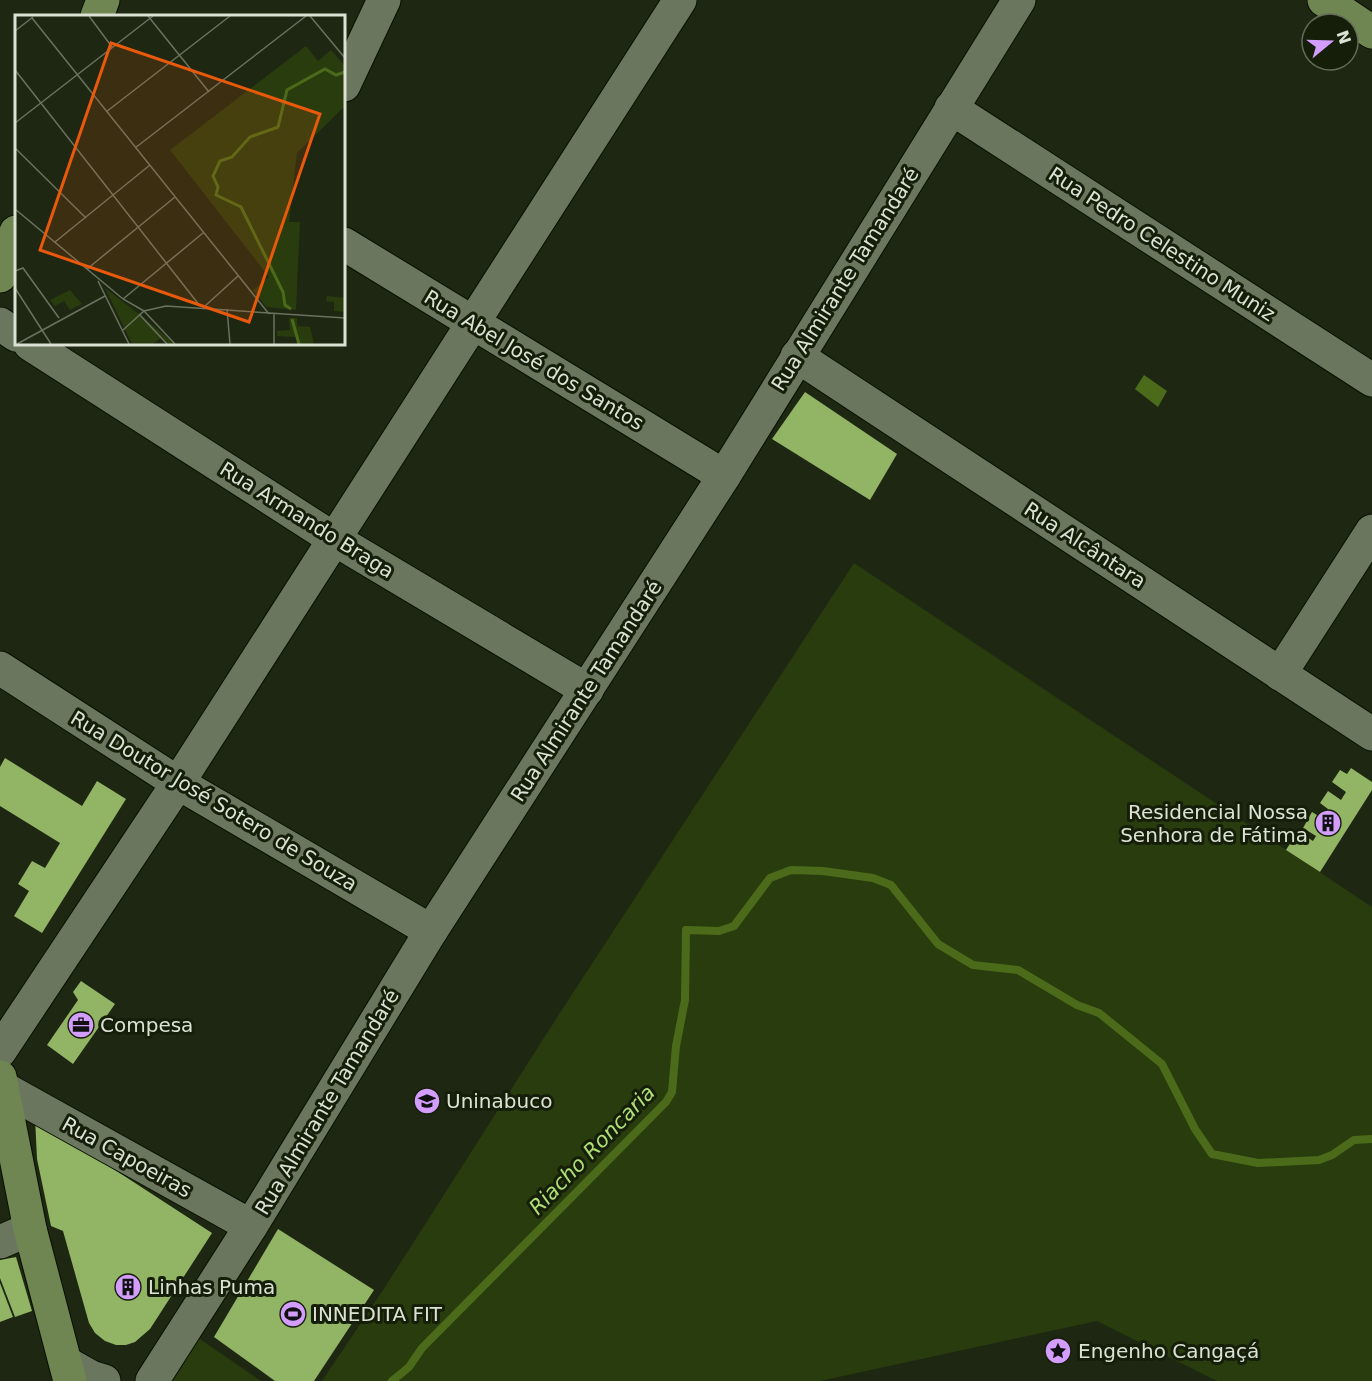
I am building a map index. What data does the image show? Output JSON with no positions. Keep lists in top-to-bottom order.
{
  "streets": {
    "street": [
      "Rua Pedro Celestino Muniz",
      "Rua Almirante Tamandaré",
      "Rua Abel José dos Santos",
      "Rua Armando Braga",
      "Rua Alcântara",
      "Rua Doutor José Sotero de Souza",
      "Rua Capoeiras"
    ]
  },
  "crossings": [
    ["Rua Pedro Celestino Muniz", "Rua Almirante Tamandaré"],
    ["Rua Almirante Tamandaré", "Rua Abel José dos Santos"],
    ["Rua Almirante Tamandaré", "Rua Armando Braga"],
    ["Rua Almirante Tamandaré", "Rua Alcântara"],
    ["Rua Almirante Tamandaré", "Rua Doutor José Sotero de Souza"],
    ["Rua Almirante Tamandaré", "Rua Capoeiras"]
  ],
  "water": ["Riacho Roncaria"],
  "places": {
    "building": ["Residencial Nossa Senhora de Fátima", "Linhas Puma"],
    "office": ["Compesa"],
    "school or university": ["Uninabuco"],
    "sports": ["INNEDITA FIT"],
    "place": ["Engenho Cangaçá"]
  },
  "north": "right"
}
